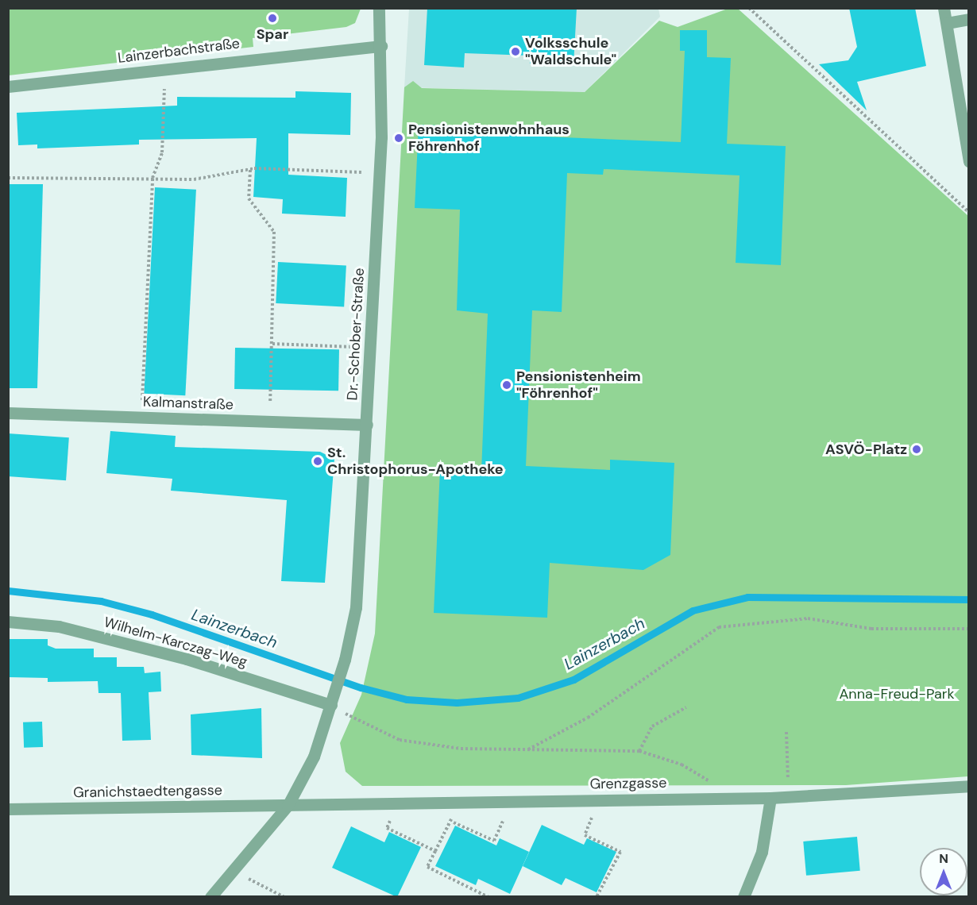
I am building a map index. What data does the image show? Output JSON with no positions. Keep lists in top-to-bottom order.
{
  "streets": {
    "street": [
      "Lainzerbachstraße",
      "Dr.-Schober-Straße",
      "Kalmanstraße",
      "Wilhelm-Karczag-Weg",
      "Grenzgasse",
      "Granichstaedtengasse"
    ]
  },
  "crossings": [
    ["Lainzerbachstraße", "Dr.-Schober-Straße"],
    ["Dr.-Schober-Straße", "Kalmanstraße"],
    ["Dr.-Schober-Straße", "Wilhelm-Karczag-Weg"],
    ["Grenzgasse", "Granichstaedtengasse"]
  ],
  "water": ["Lainzerbach"],
  "parks": ["Anna-Freud-Park"],
  "places": [
    "Spar",
    "Volksschule \"Waldschule\"",
    "Pensionistenwohnhaus Föhrenhof",
    "Pensionistenheim \"Föhrenhof\"",
    "ASVÖ-Platz",
    "St. Christophorus-Apotheke"
  ],
  "north": "top"
}
